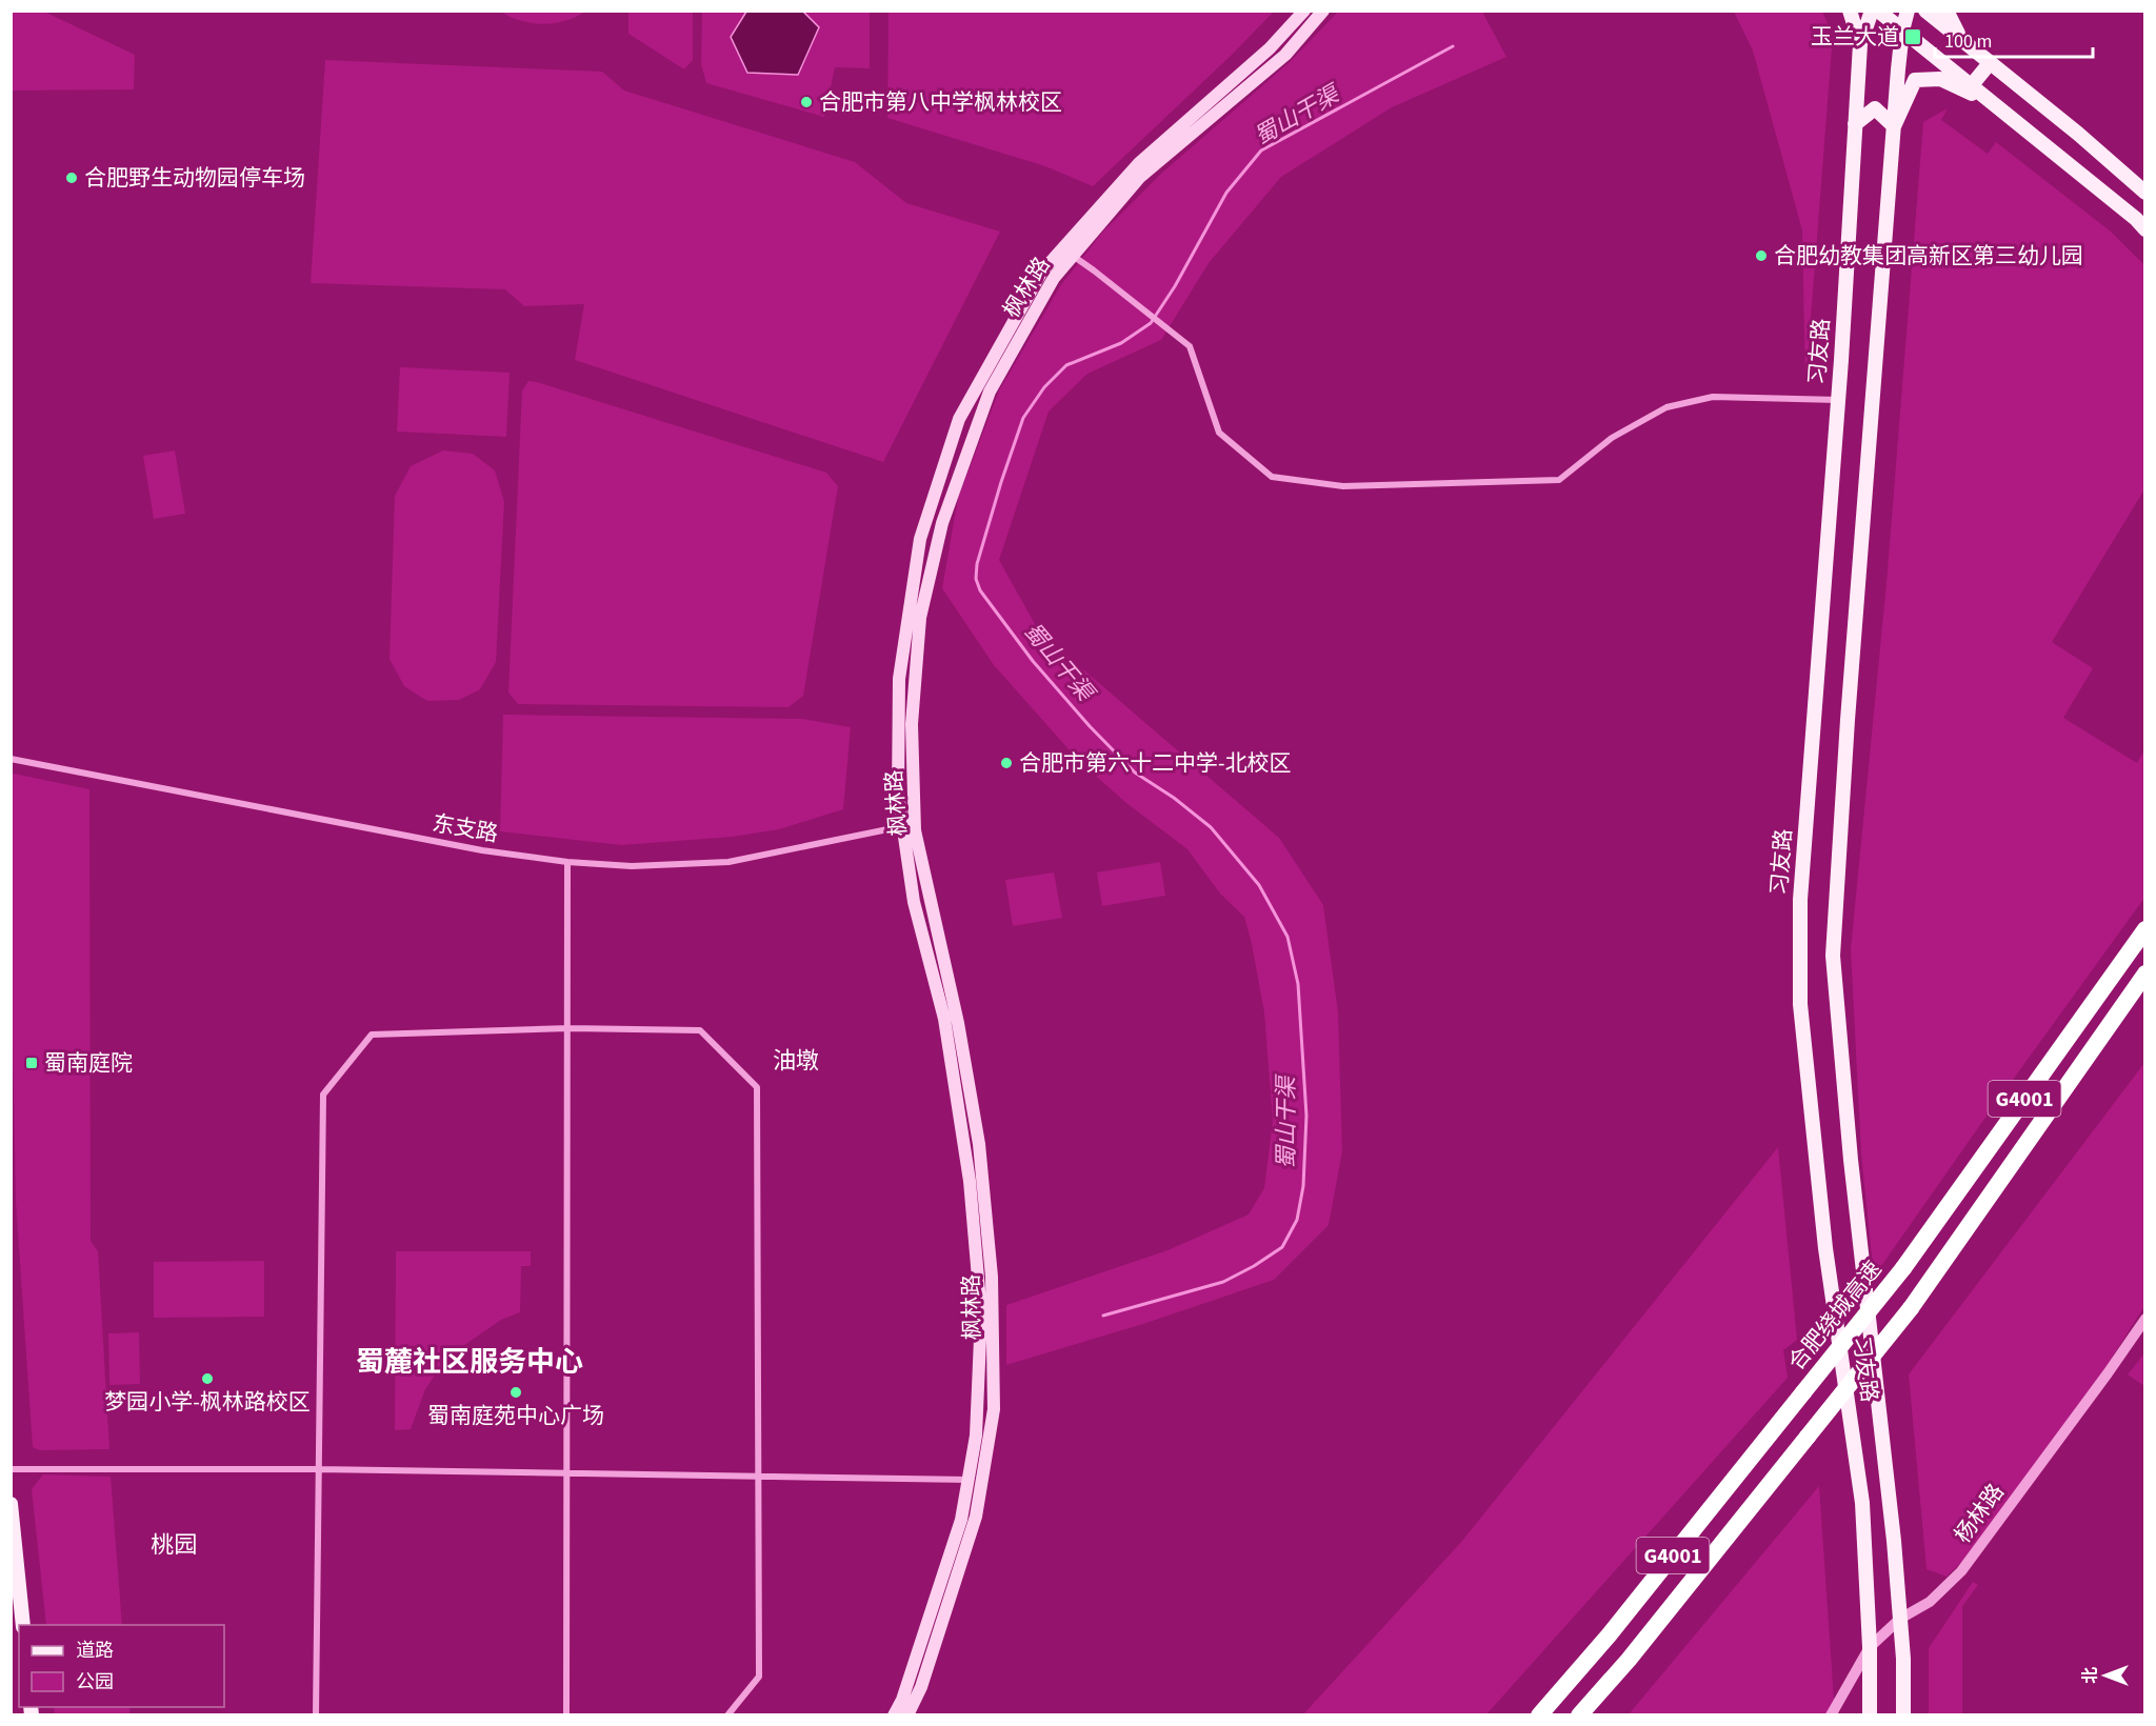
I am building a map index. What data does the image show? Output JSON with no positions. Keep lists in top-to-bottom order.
{
  "streets": {
    "highway": ["G4001", "合肥绕城高速"],
    "main road": ["枫林路", "习友路"],
    "street": ["东支路", "杨林路"]
  },
  "crossings": [
    ["枫林路", "东支路"],
    ["习友路", "杨林路"]
  ],
  "districts": ["油墩", "蜀麓社区服务中心", "桃园"],
  "water": ["蜀山干渠"],
  "places": {
    "transit": ["玉兰大道", "蜀南庭院"],
    "other": [
      "合肥市第八中学枫林校区",
      "合肥野生动物园停车场",
      "合肥幼教集团高新区第三幼儿园",
      "合肥市第六十二中学-北校区",
      "梦园小学-枫林路校区",
      "蜀南庭苑中心广场"
    ]
  },
  "legend": ["道路", "公园"],
  "scale_bar": "100 m",
  "north": "left"
}
